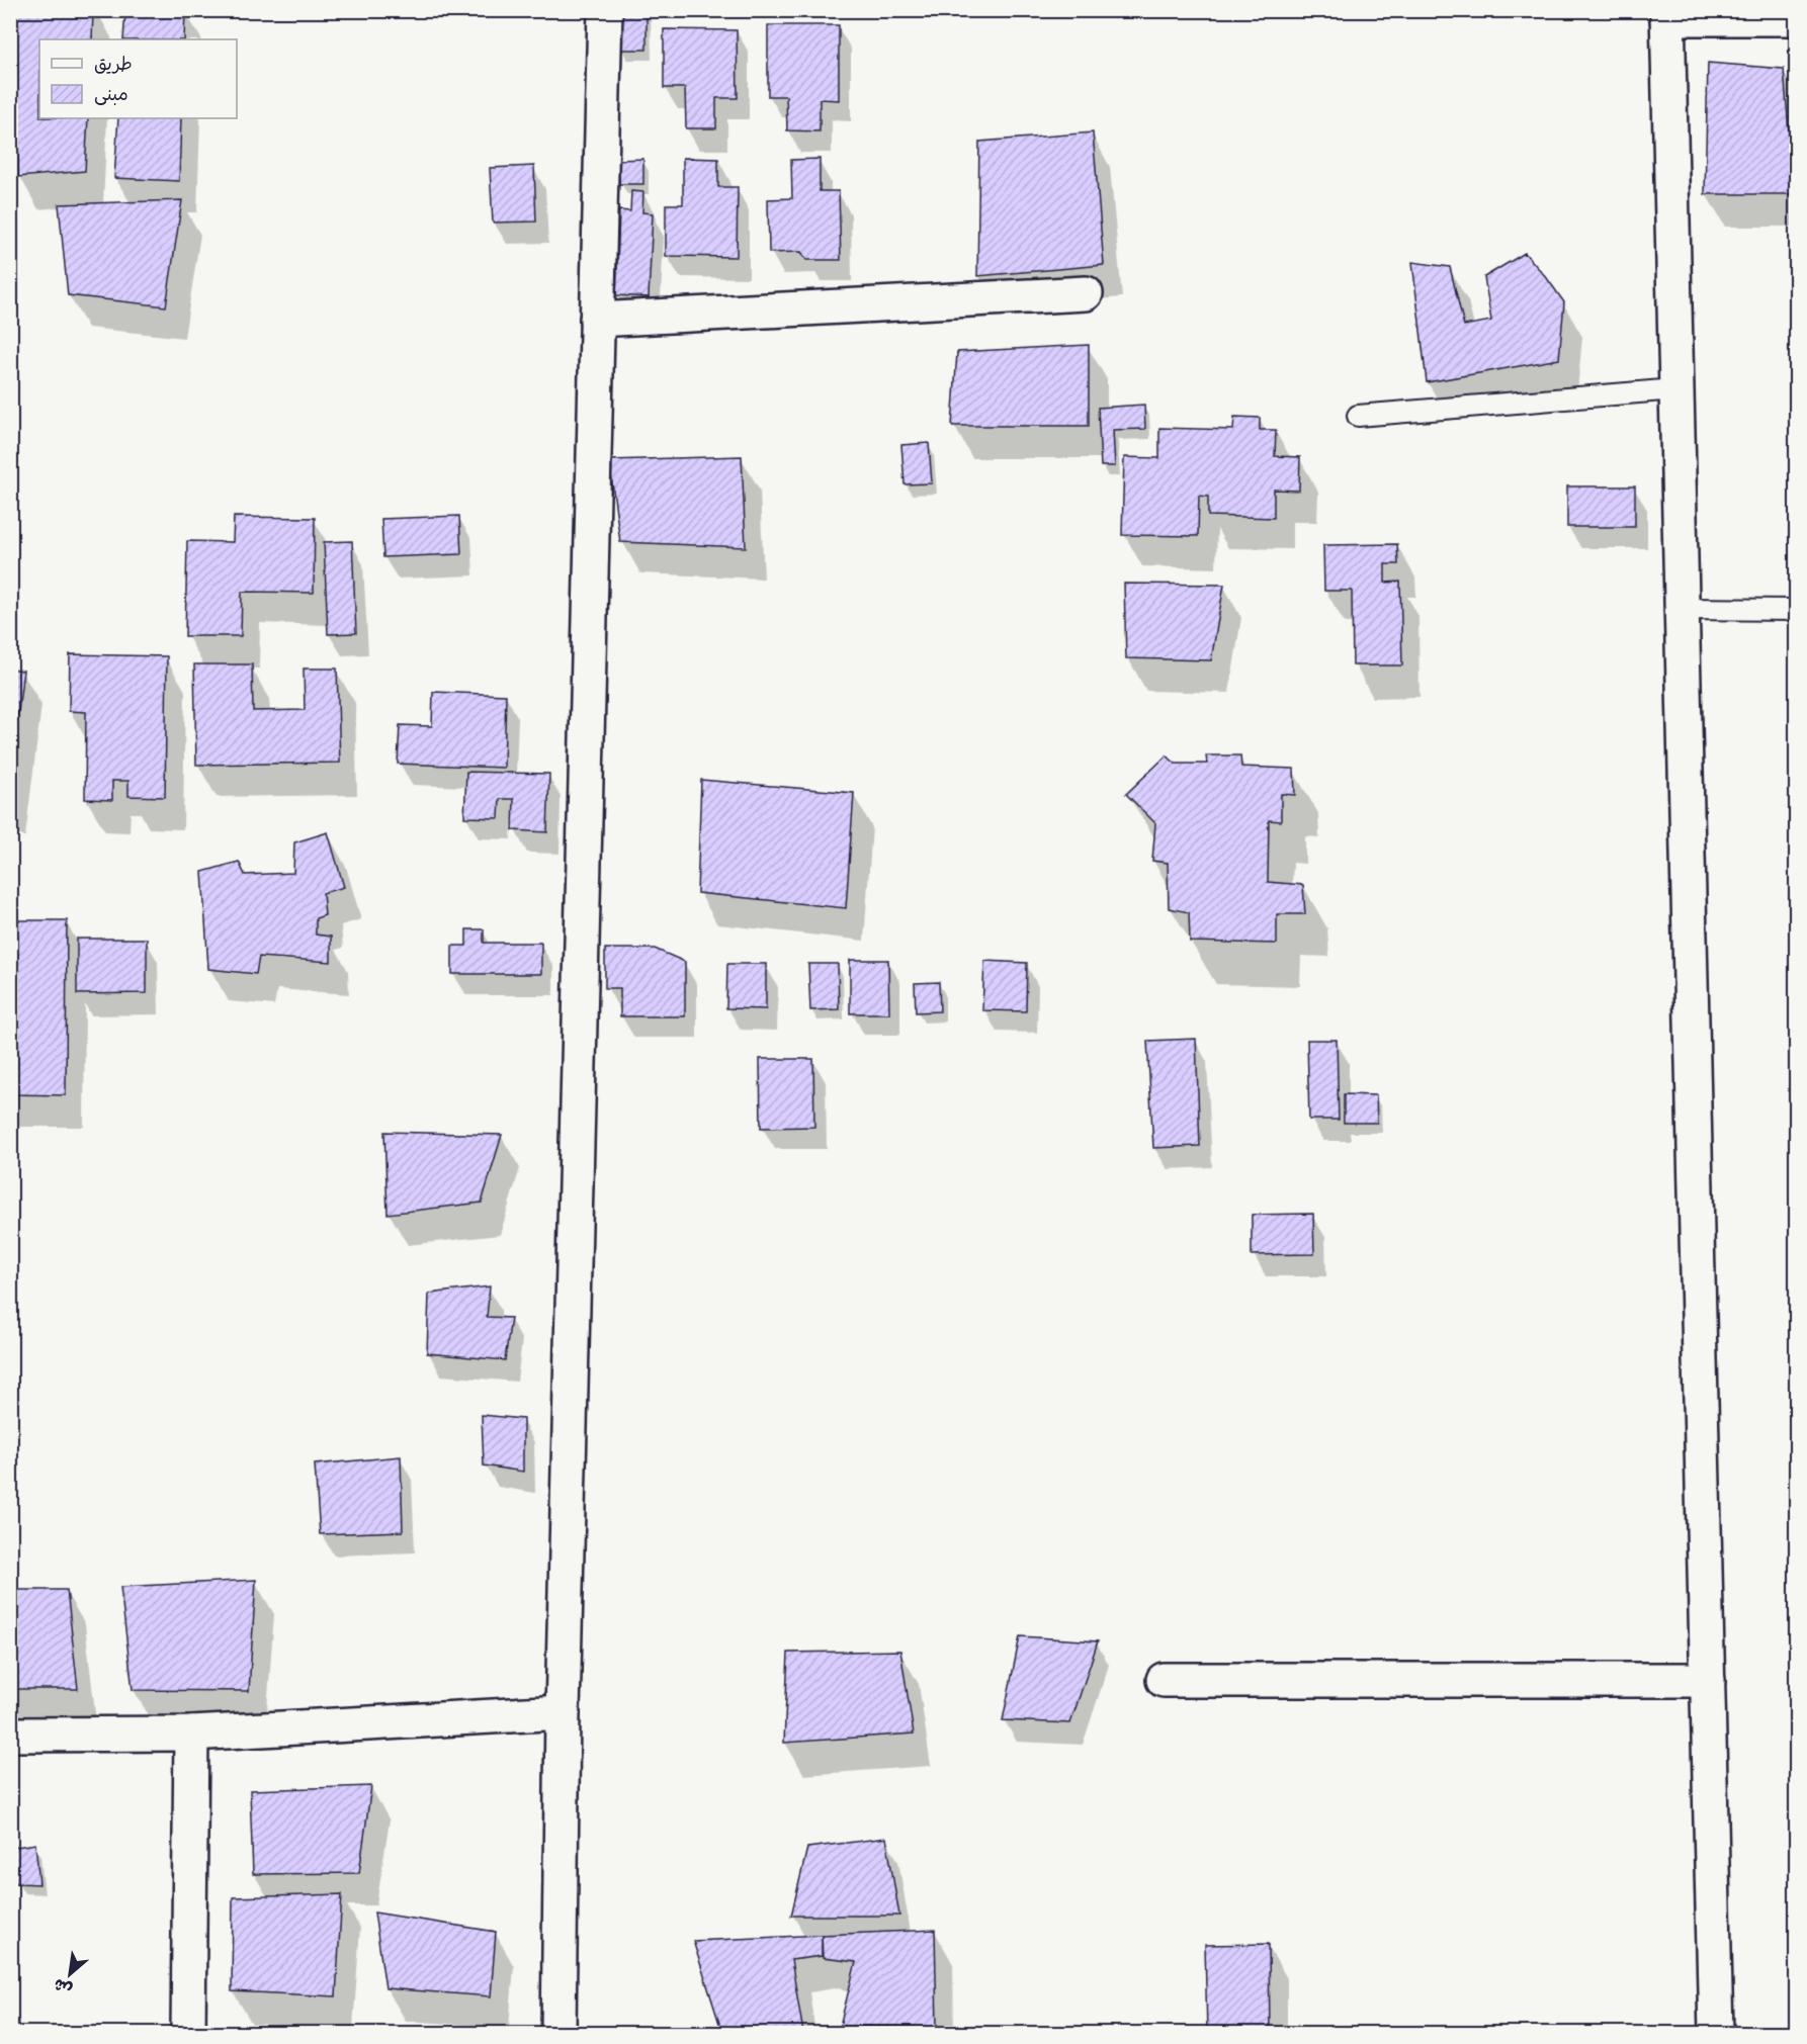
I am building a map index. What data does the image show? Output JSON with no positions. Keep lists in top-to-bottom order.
{
  "legend": ["طريق", "مبنى"],
  "north": "bottom left"
}
